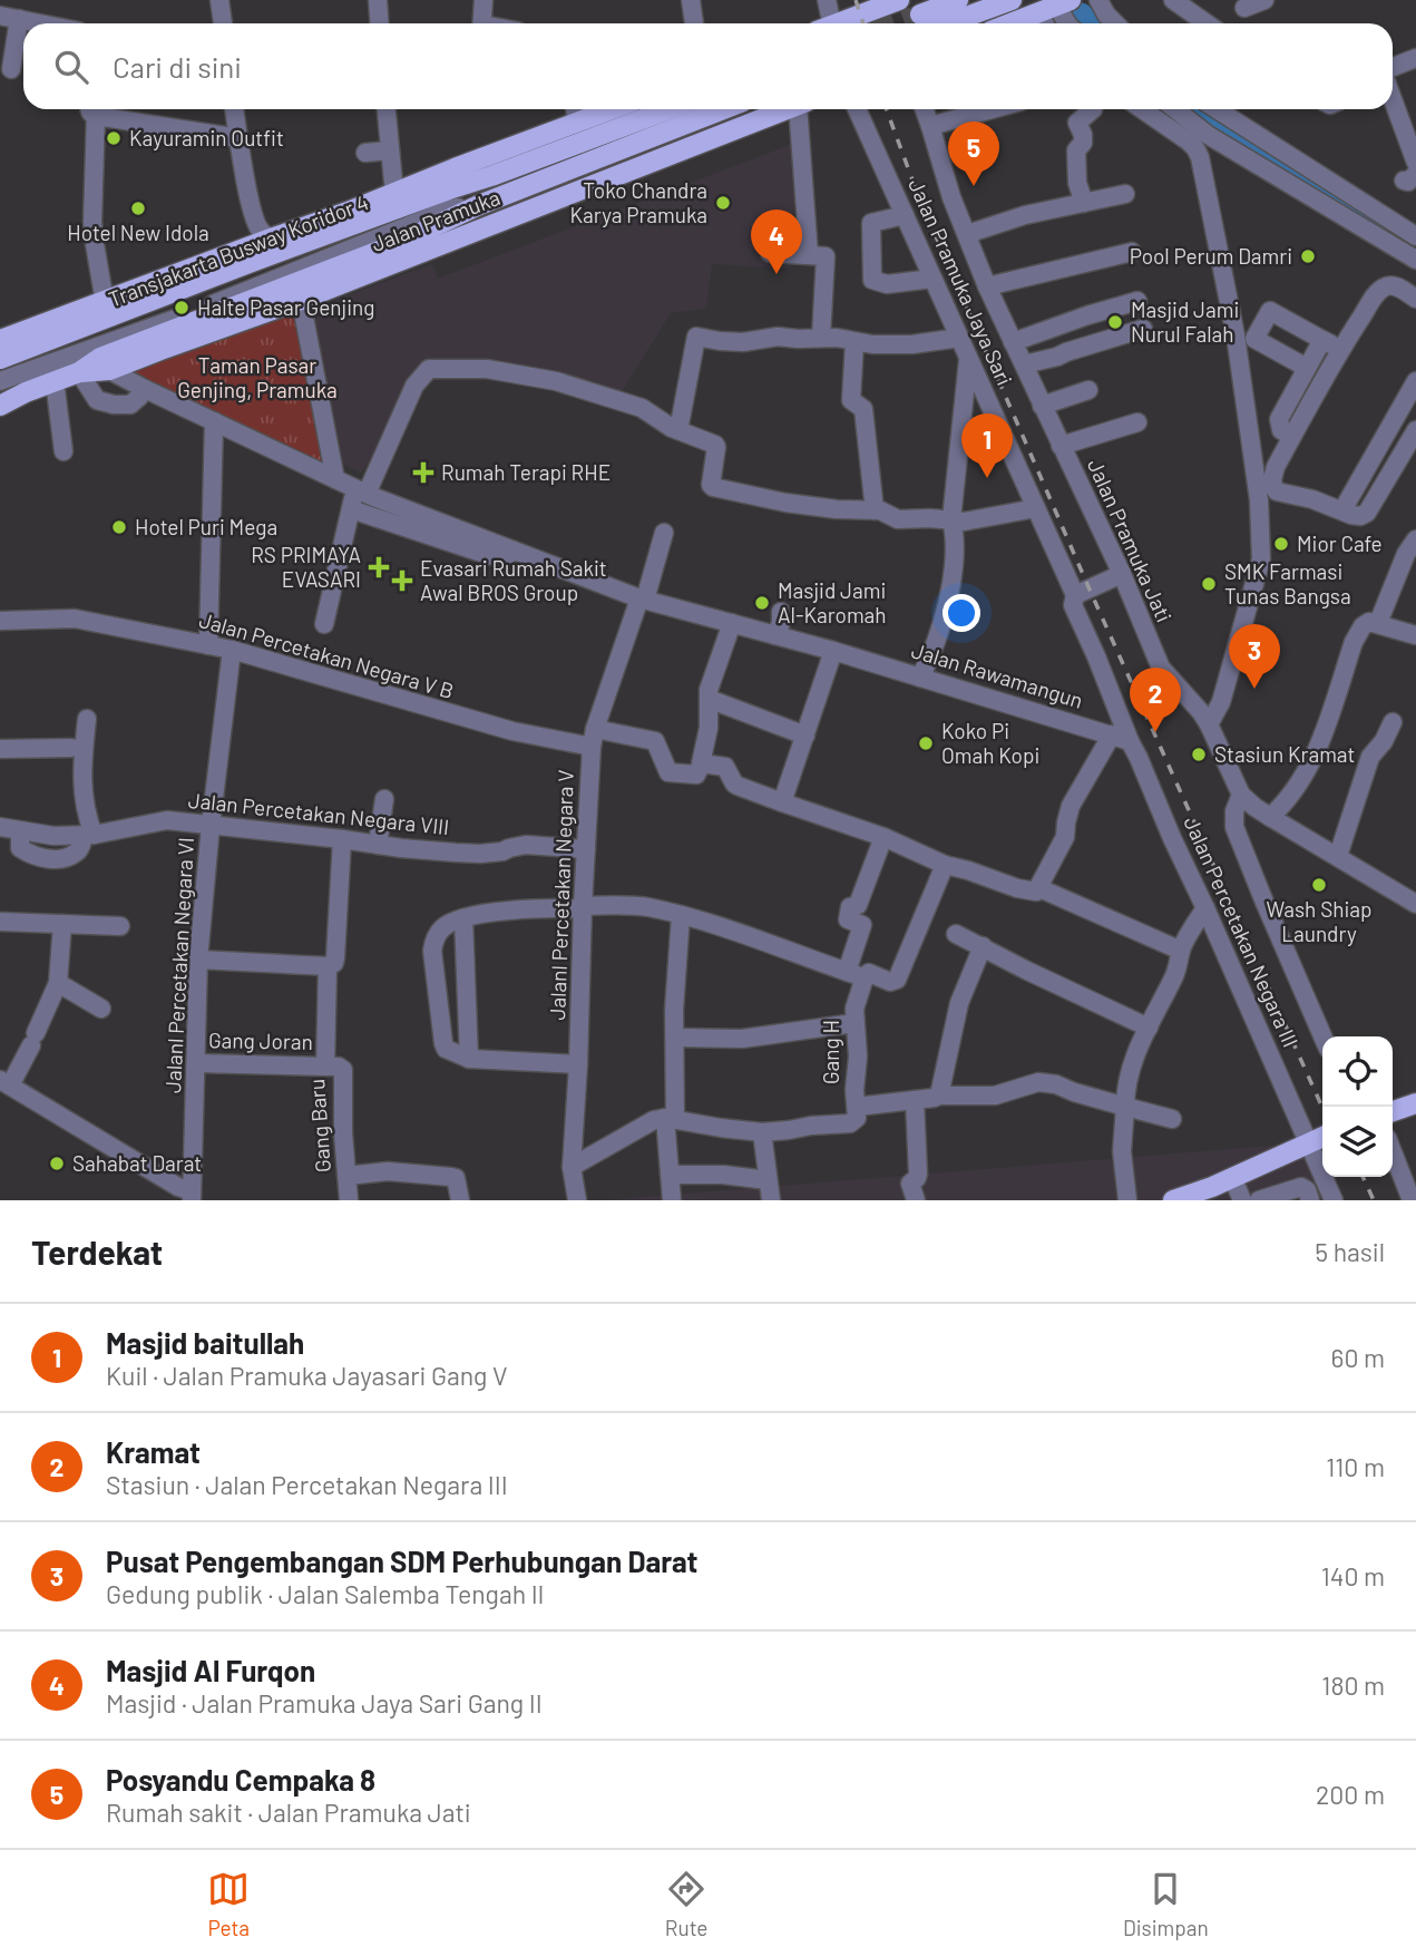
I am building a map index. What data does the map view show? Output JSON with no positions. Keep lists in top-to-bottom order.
{
  "streets": {
    "main road": ["Jalan Pramuka"],
    "street": [
      "Transjakarta Busway Koridor 4",
      "Jalan Pramuka Jaya Sari",
      "Jalan Pramuka Jati",
      "Jalan Percetakan Negara V B",
      "Jalan Rawamangun",
      "Jalan Percetakan Negara VIII",
      "Jalanl Percetakan Negara V",
      "Jalan Percetakan Negara III",
      "Jalanl Percetakan Negara VI",
      "Gang Joran",
      "Gang H",
      "Gang Baru"
    ]
  },
  "crossings": [
    ["Jalan Pramuka", "Transjakarta Busway Koridor 4"],
    ["Jalan Pramuka", "Jalan Rawamangun"],
    ["Jalan Pramuka Jaya Sari", "Jalan Rawamangun"],
    ["Jalan Pramuka Jaya Sari", "Jalan Percetakan Negara III"],
    ["Jalan Percetakan Negara V B", "Jalanl Percetakan Negara V"],
    ["Jalan Percetakan Negara V B", "Jalanl Percetakan Negara VI"],
    ["Jalan Rawamangun", "Jalanl Percetakan Negara V"],
    ["Jalan Rawamangun", "Jalan Percetakan Negara III"],
    ["Jalan Percetakan Negara VIII", "Jalanl Percetakan Negara V"],
    ["Jalan Percetakan Negara VIII", "Jalanl Percetakan Negara VI"],
    ["Jalan Percetakan Negara VIII", "Gang Baru"],
    ["Jalanl Percetakan Negara VI", "Gang Joran"],
    ["Gang Joran", "Gang Baru"]
  ],
  "parks": ["Taman Pasar Genjing, Pramuka"],
  "places": {
    "other": [
      "Kayuramin Outfit",
      "Toko Chandra Karya Pramuka",
      "Hotel New Idola",
      "Pool Perum Damri",
      "Halte Pasar Genjing",
      "Masjid Jami Nurul Falah",
      "Hotel Puri Mega",
      "Mior Cafe",
      "SMK Farmasi Tunas Bangsa",
      "Masjid Jami Al-Karomah",
      "Koko Pi Omah Kopi",
      "Stasiun Kramat",
      "Wash Shiap Laundry",
      "Sahabat Darat"
    ],
    "health": ["Rumah Terapi RHE", "RS PRIMAYA EVASARI", "Evasari Rumah Sakit Awal BROS Group"]
  },
  "page": {
    "search": "Cari di sini",
    "pins": [
      "5",
      "4",
      "1",
      "3",
      "2"
    ],
    "heading": ["Terdekat", "5 hasil"],
    "list": [
      {
        "mark": "1",
        "name": "Masjid baitullah",
        "note": "Kuil · Jalan Pramuka Jayasari Gang V",
        "value": "60 m"
      },
      {
        "mark": "2",
        "name": "Kramat",
        "note": "Stasiun · Jalan Percetakan Negara III",
        "value": "110 m"
      },
      {
        "mark": "3",
        "name": "Pusat Pengembangan SDM Perhubungan Darat",
        "note": "Gedung publik · Jalan Salemba Tengah II",
        "value": "140 m"
      },
      {
        "mark": "4",
        "name": "Masjid Al Furqon",
        "note": "Masjid · Jalan Pramuka Jaya Sari Gang II",
        "value": "180 m"
      },
      {
        "mark": "5",
        "name": "Posyandu Cempaka 8",
        "note": "Rumah sakit · Jalan Pramuka Jati",
        "value": "200 m"
      }
    ],
    "nav": ["Peta", "Rute", "Disimpan"]
  }
}
